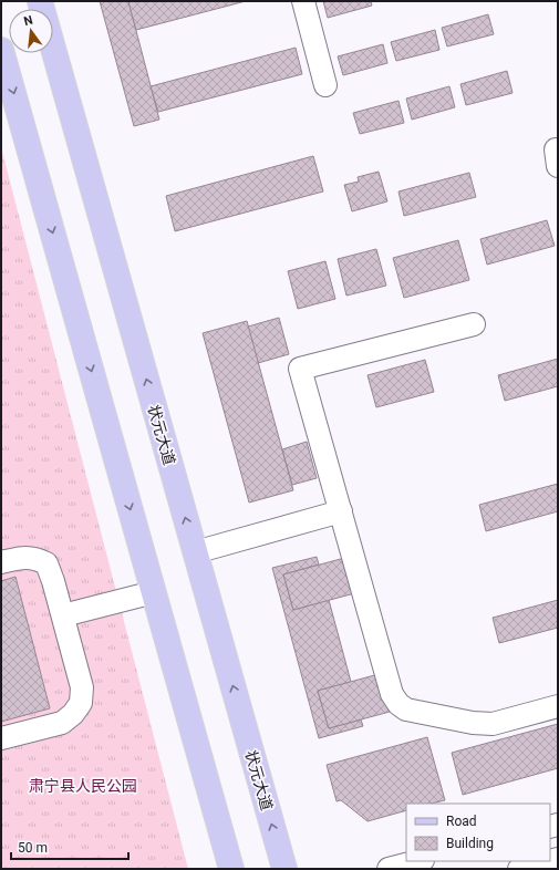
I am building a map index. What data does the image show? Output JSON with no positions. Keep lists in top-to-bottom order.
{
  "streets": {
    "main road": ["状元大道"]
  },
  "parks": ["肃宁县人民公园"],
  "legend": ["Road", "Building"],
  "scale_bar": "50 m",
  "north": "top"
}
